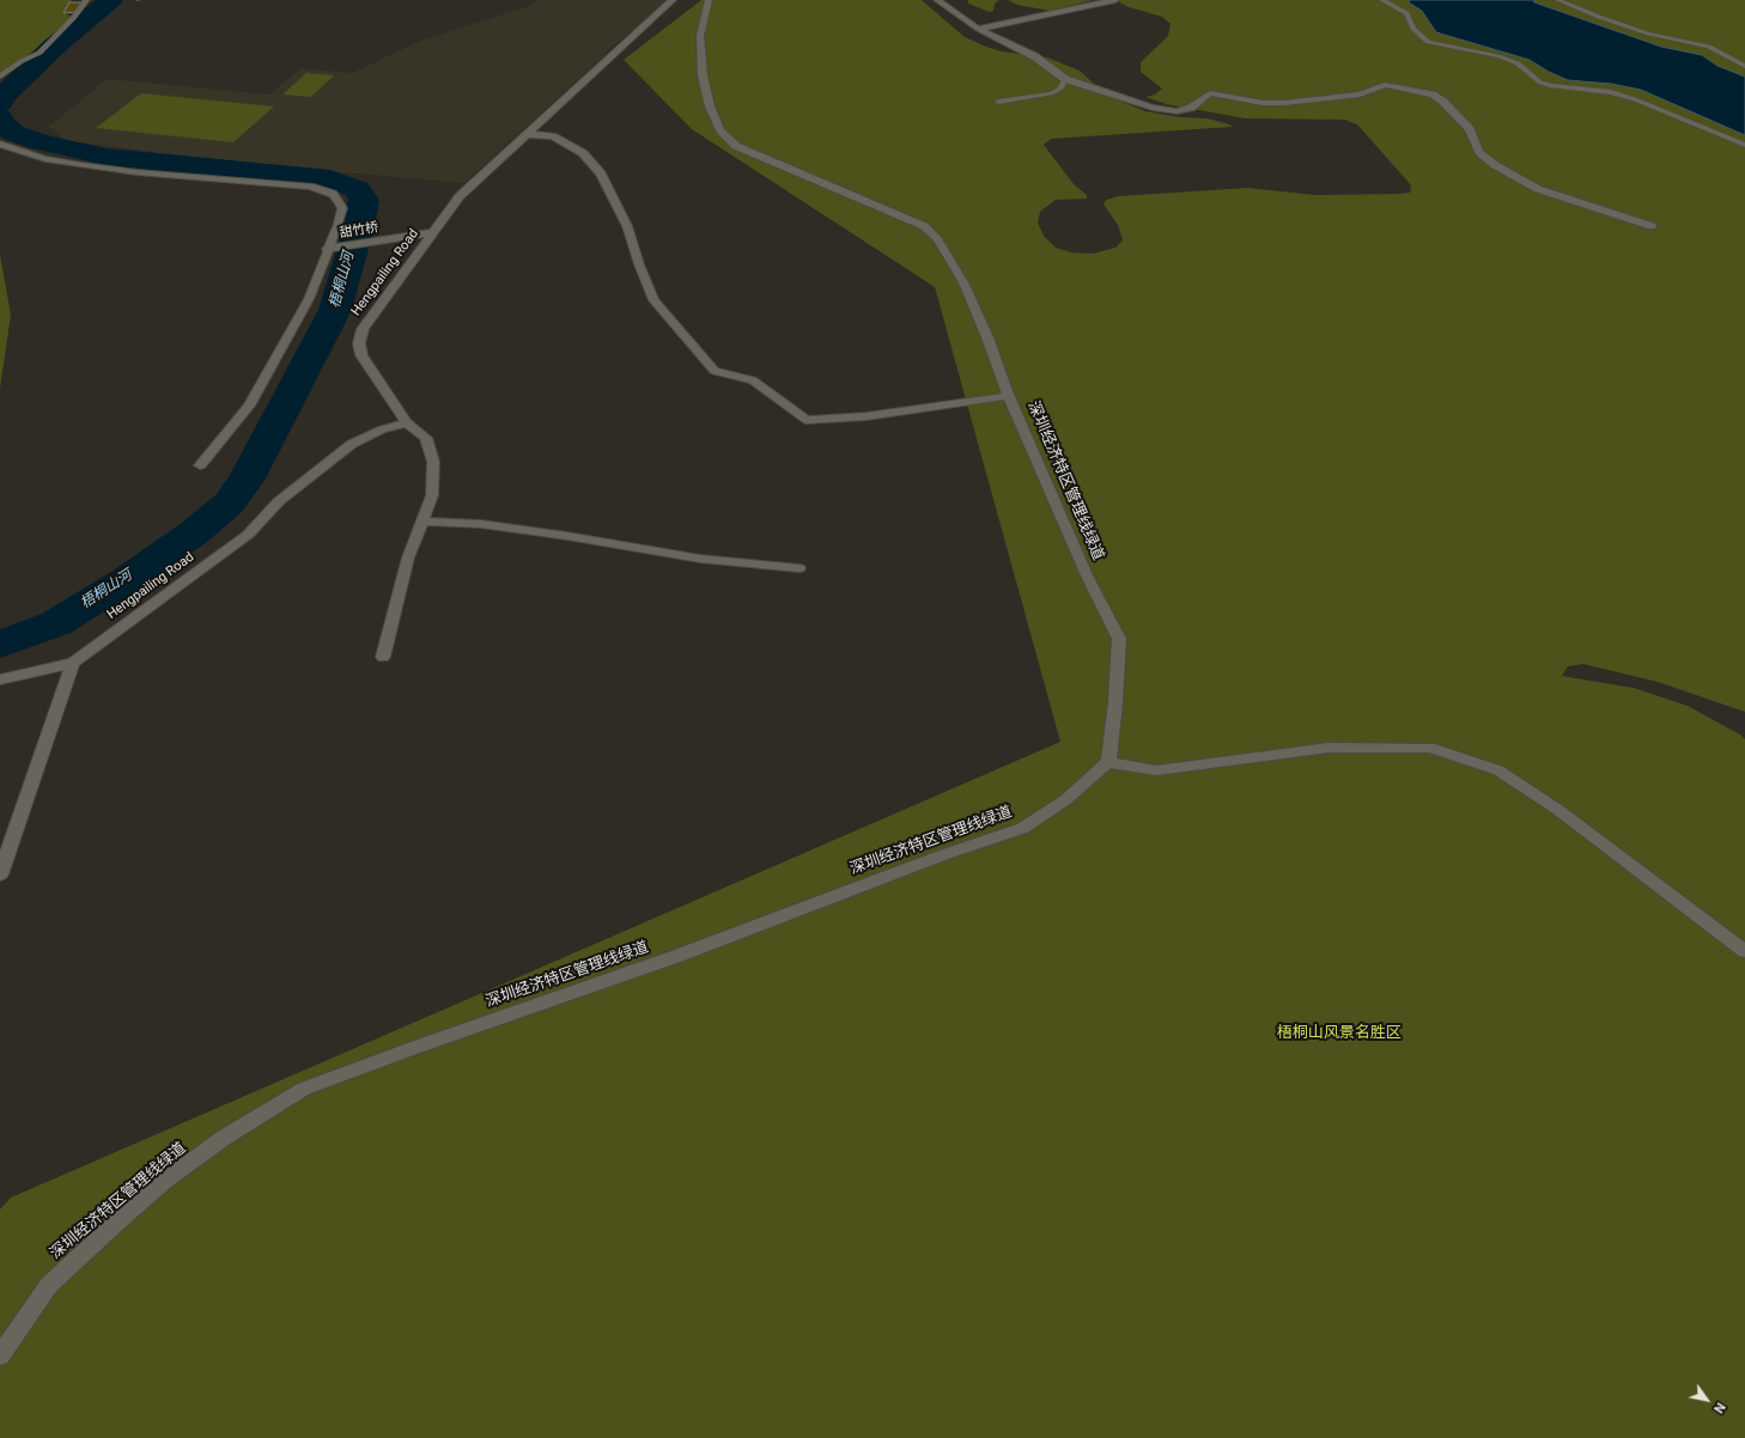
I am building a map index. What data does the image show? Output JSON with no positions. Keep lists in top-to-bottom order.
{
  "streets": {
    "street": ["甜竹桥", "Hengpailing Road", "深圳经济特区管理线绿道"]
  },
  "crossings": [
    ["甜竹桥", "Hengpailing Road"]
  ],
  "water": ["梧桐山河"],
  "parks": ["梧桐山风景名胜区"],
  "north": "bottom right"
}
